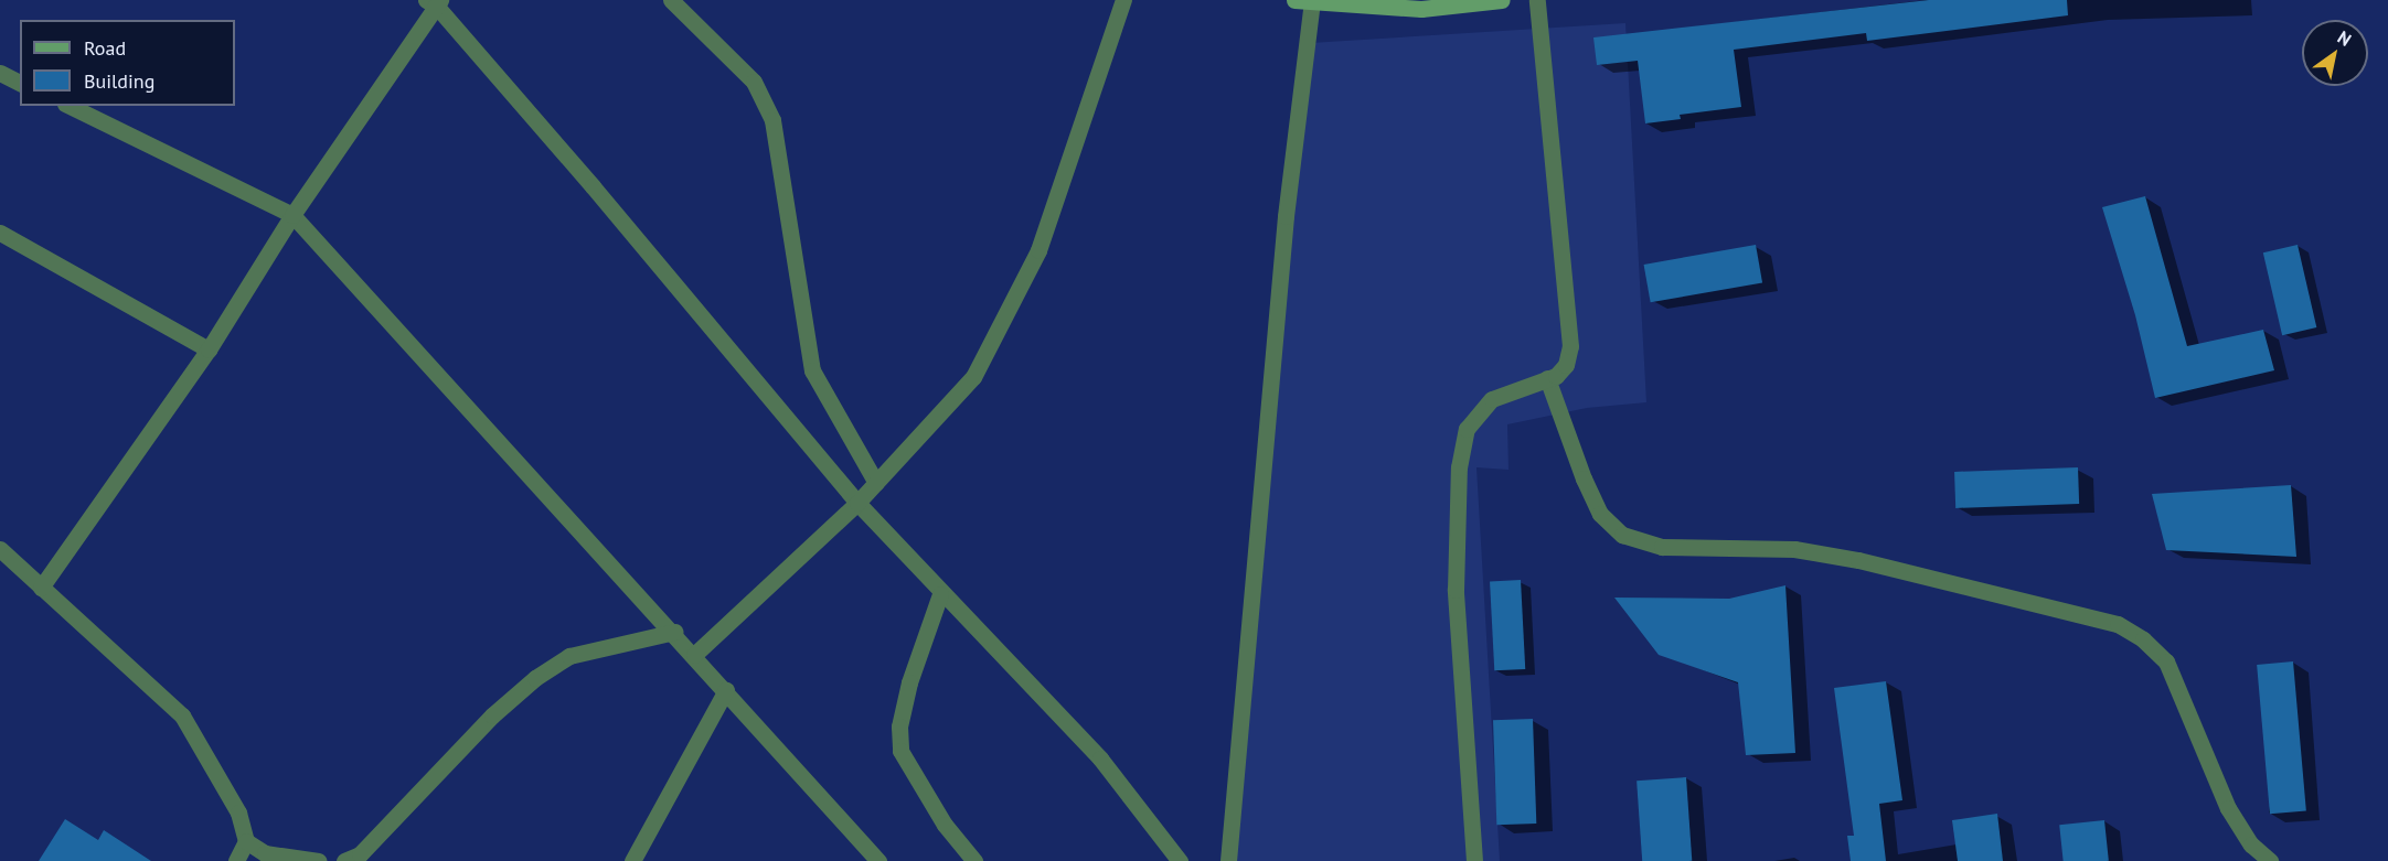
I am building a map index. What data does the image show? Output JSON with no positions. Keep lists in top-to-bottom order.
{
  "legend": ["Road", "Building"],
  "north": "top right"
}
